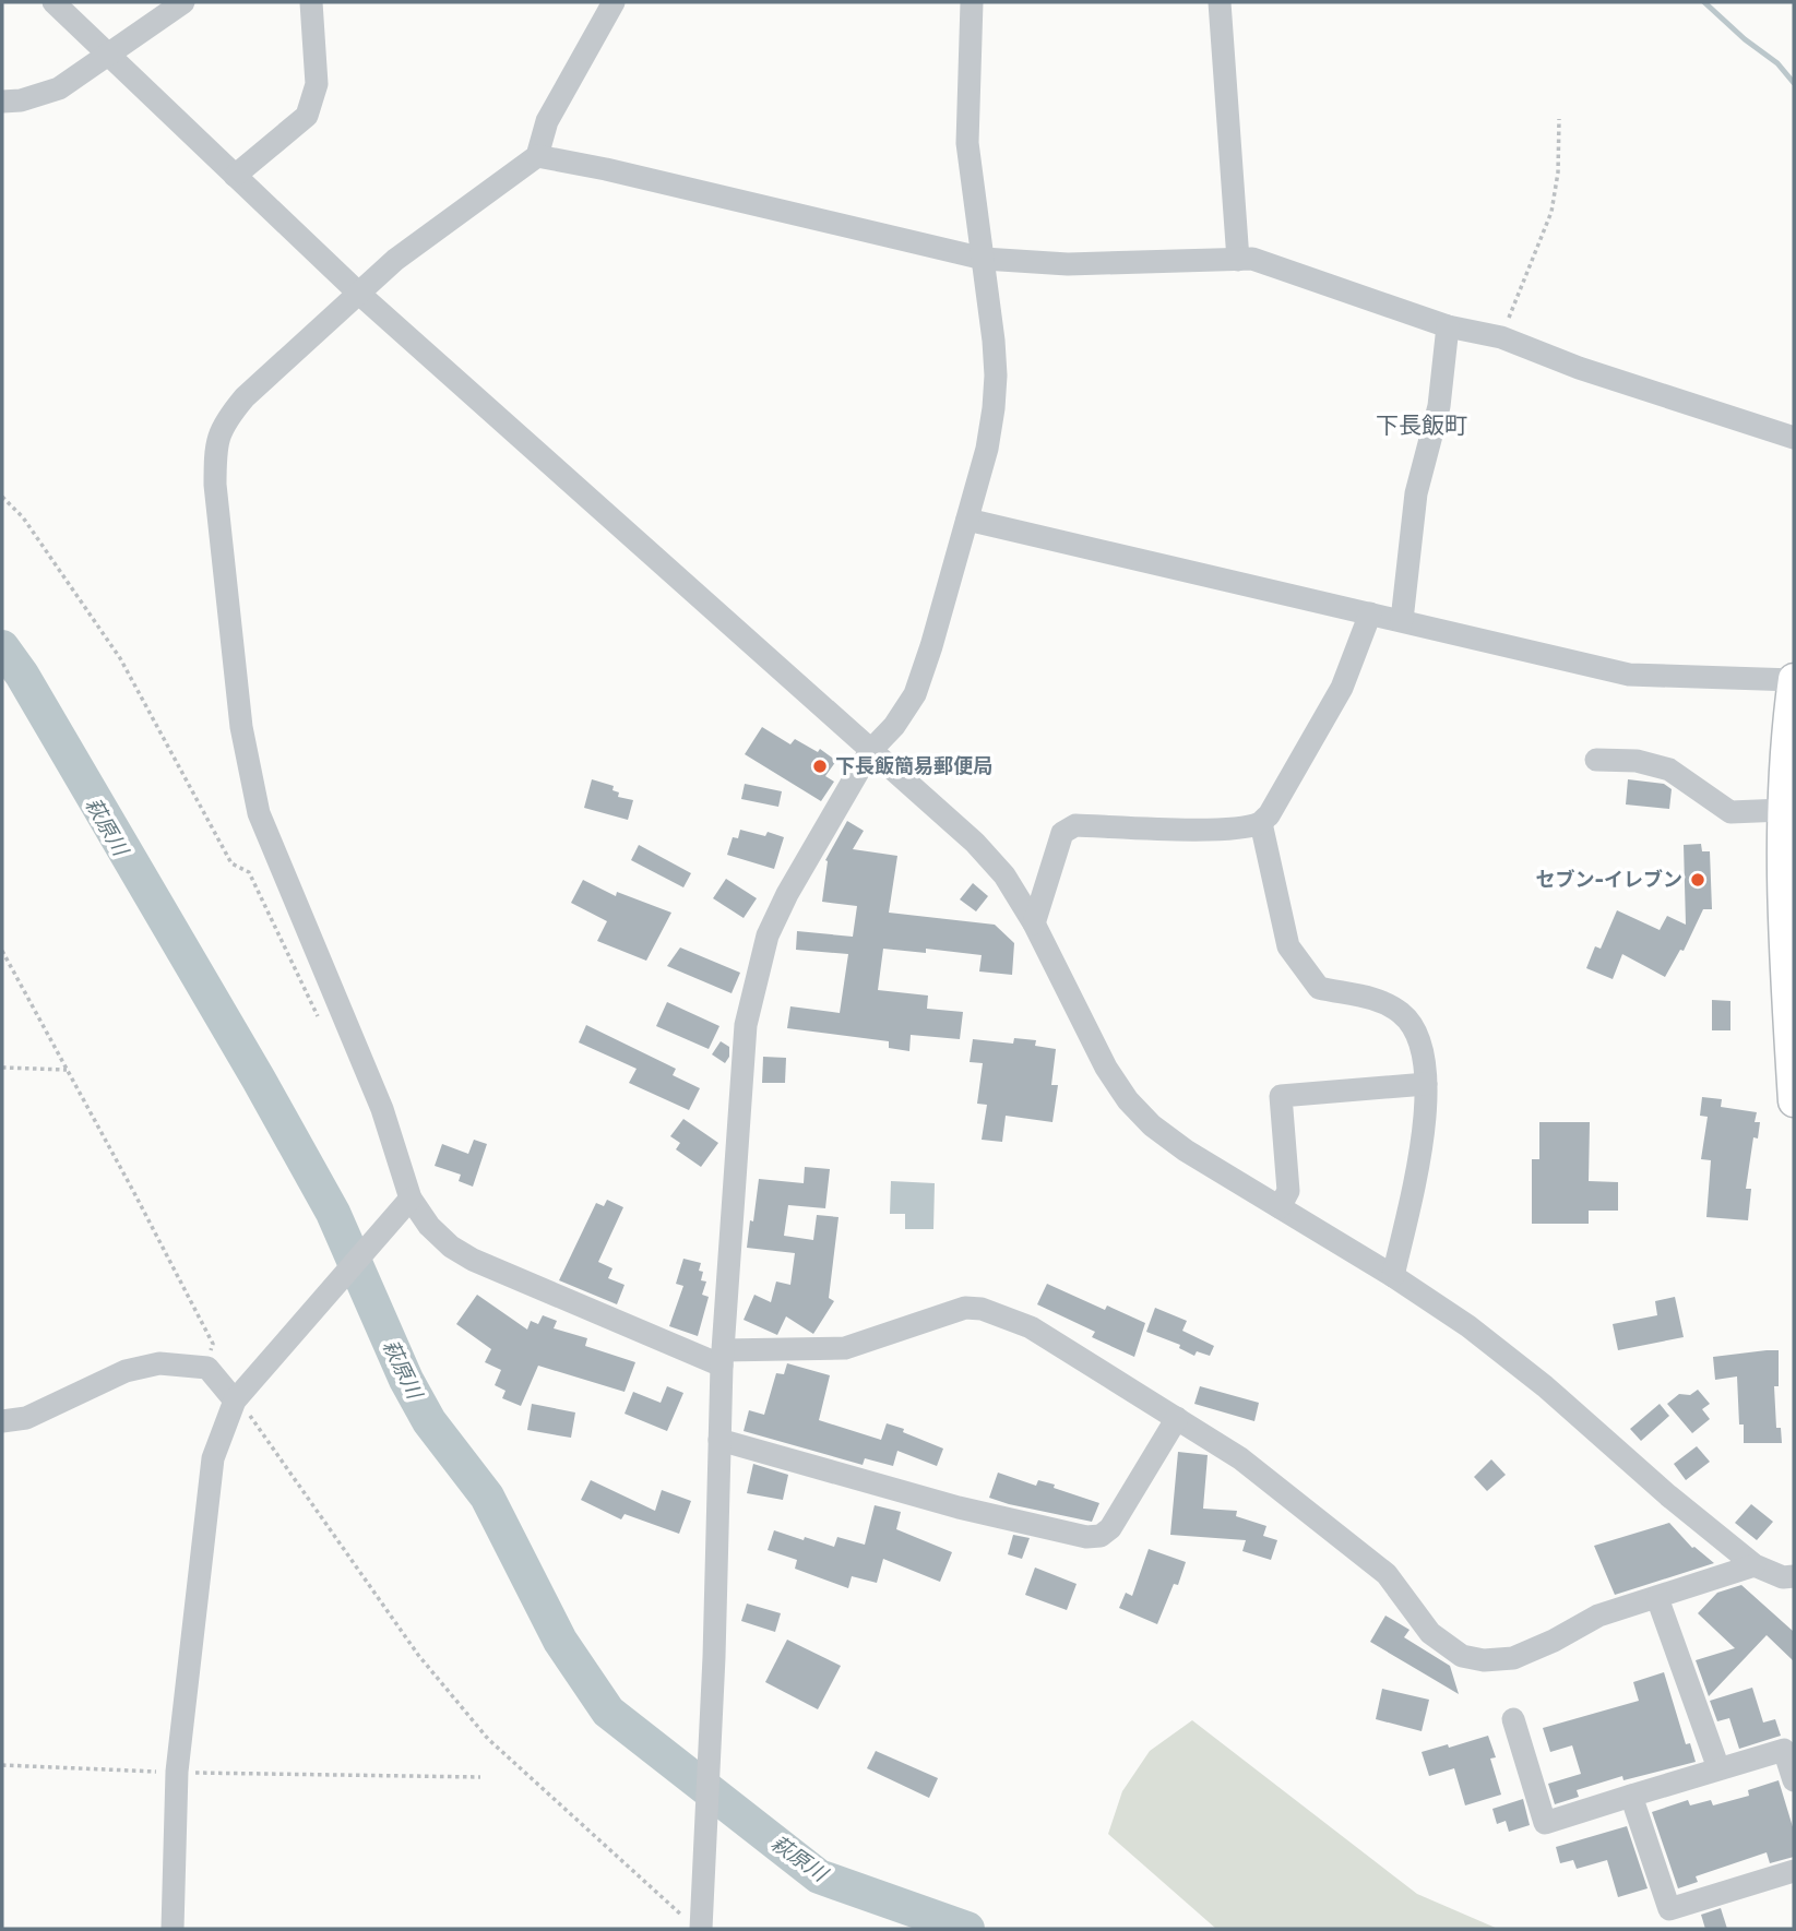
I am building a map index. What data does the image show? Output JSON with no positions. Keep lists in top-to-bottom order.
{
  "districts": ["下長飯町"],
  "water": ["萩原川"],
  "places": ["下長飯簡易郵便局", "セブン-イレブン"]
}
